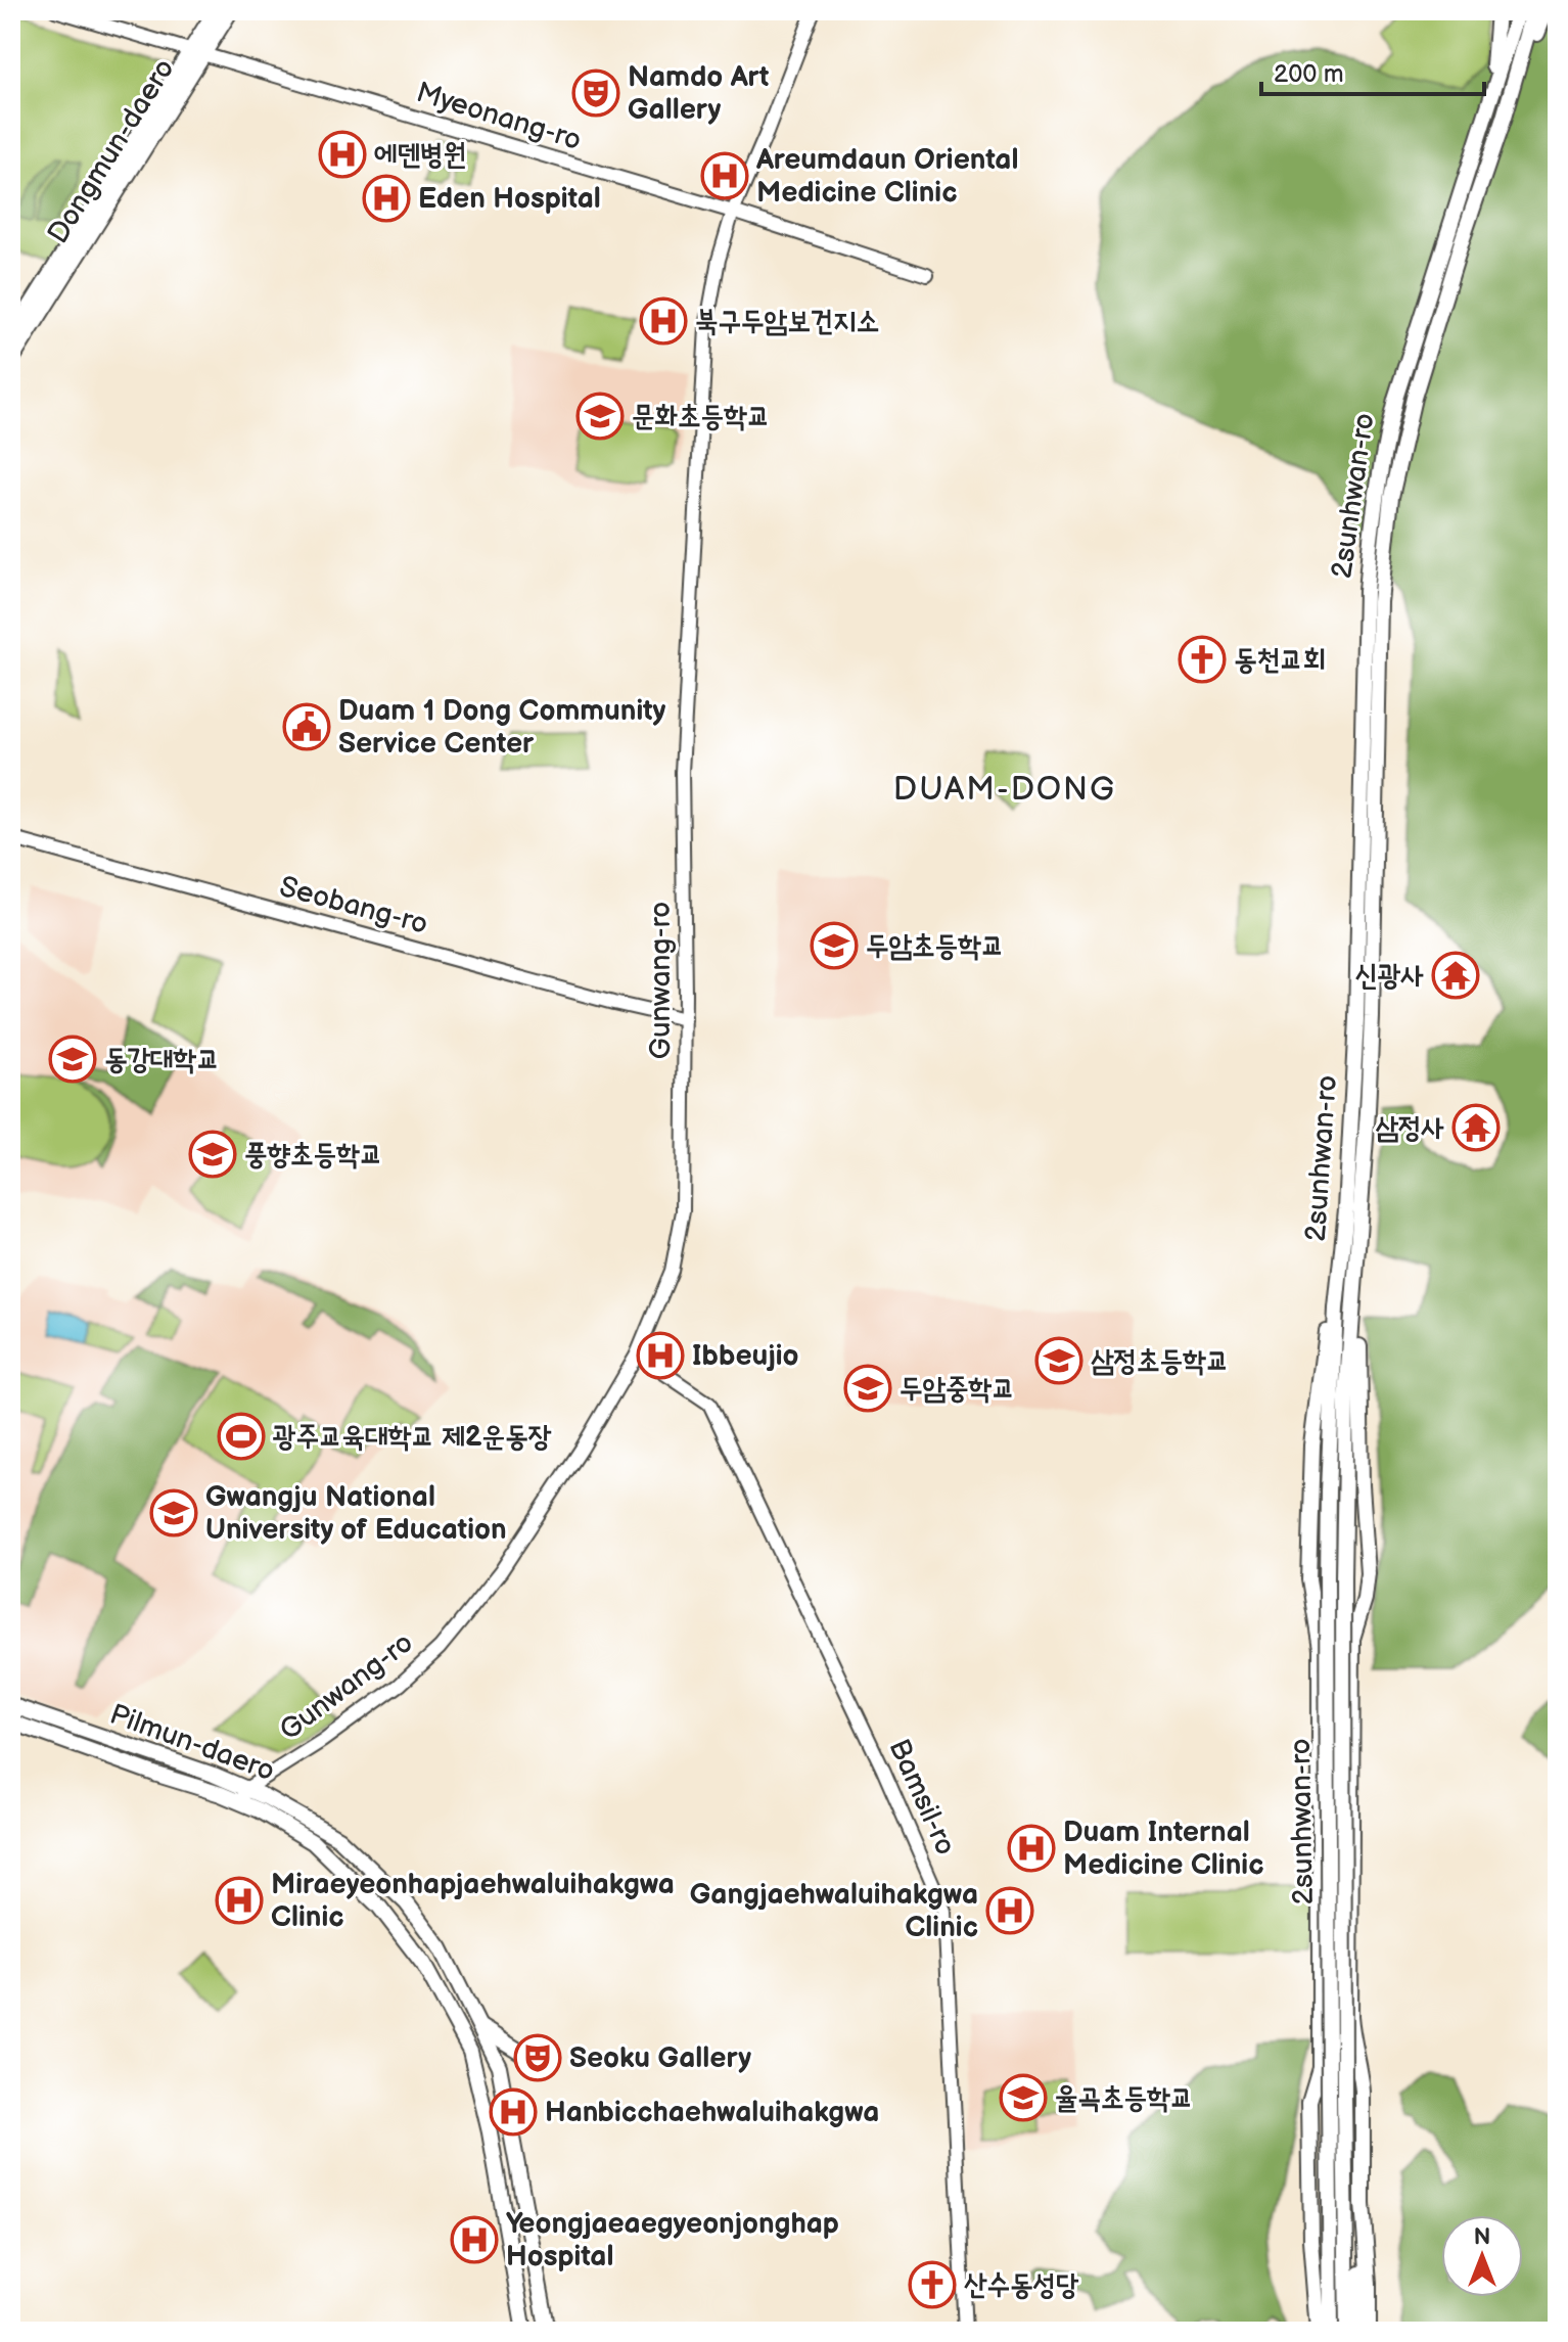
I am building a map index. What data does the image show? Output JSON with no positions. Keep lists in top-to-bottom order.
{
  "streets": {
    "main road": [
      "Myeonang-ro",
      "Dongmun-daero",
      "2sunhwan-ro",
      "Seobang-ro",
      "Gunwang-ro",
      "Pilmun-daero",
      "Bamsil-ro"
    ]
  },
  "crossings": [
    ["Myeonang-ro", "Dongmun-daero"],
    ["Myeonang-ro", "Gunwang-ro"],
    ["Seobang-ro", "Gunwang-ro"],
    ["Gunwang-ro", "Pilmun-daero"],
    ["Gunwang-ro", "Bamsil-ro"]
  ],
  "districts": ["DUAM-DONG"],
  "places": {
    "theatre": ["Namdo Art Gallery", "Seoku Gallery"],
    "hospital": [
      "에덴병원",
      "Areumdaun Oriental Medicine Clinic",
      "Eden Hospital",
      "북구두암보건지소",
      "Ibbeujio",
      "Duam Internal Medicine Clinic",
      "Miraeyeonhapjaehwaluihakgwa Clinic",
      "Gangjaehwaluihakgwa Clinic",
      "Hanbicchaehwaluihakgwa",
      "Yeongjaeaegyeonjonghap Hospital"
    ],
    "school or university": [
      "문화초등학교",
      "두암초등학교",
      "동강대학교",
      "풍향초등학교",
      "삼정초등학교",
      "두암중학교",
      "Gwangju National University of Education",
      "율곡초등학교"
    ],
    "church": ["동천교회", "산수동성당"],
    "public building": ["Duam 1 Dong Community Service Center"],
    "temple": ["신광사", "삼정사"],
    "sports": ["광주교육대학교 제2운동장"]
  },
  "scale_bar": "200 m",
  "north": "top"
}
